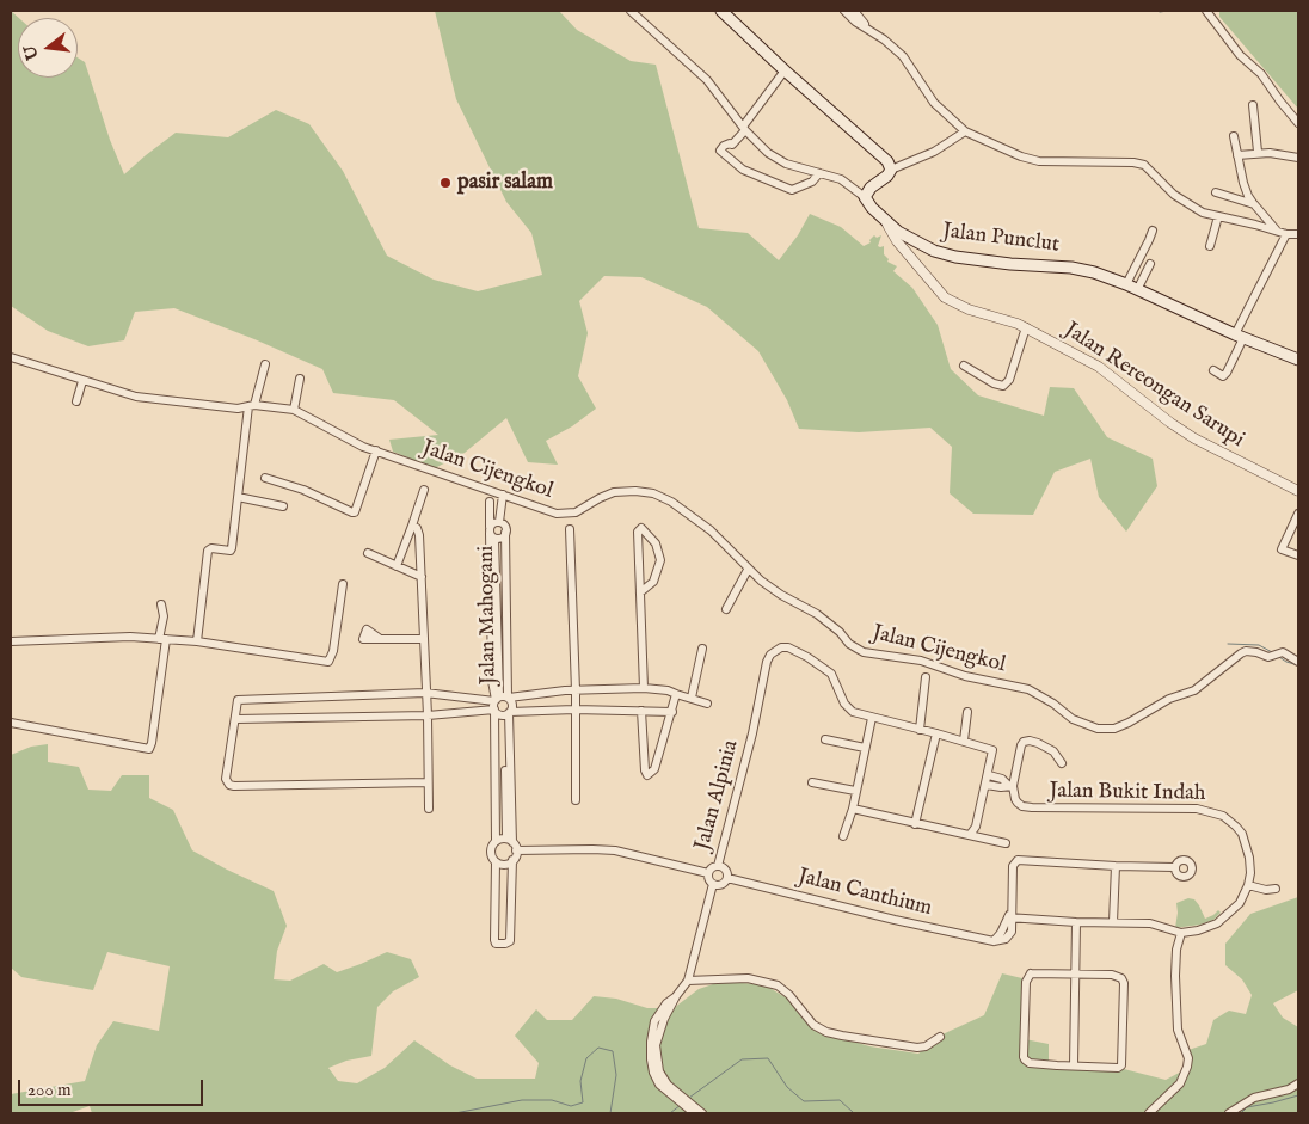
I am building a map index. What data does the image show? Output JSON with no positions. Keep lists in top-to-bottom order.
{
  "streets": {
    "main road": ["Jalan Punclut"],
    "street": [
      "Jalan Rereongan Sarupi",
      "Jalan Cijengkol",
      "Jalan Bukit Indah",
      "Jalan Alpinia",
      "Jalan Canthium"
    ]
  },
  "crossings": [
    ["Jalan Punclut", "Jalan Rereongan Sarupi"],
    ["Jalan Alpinia", "Jalan Canthium"]
  ],
  "places": ["pasir salam"],
  "scale_bar": "200 m",
  "north": "left"
}
